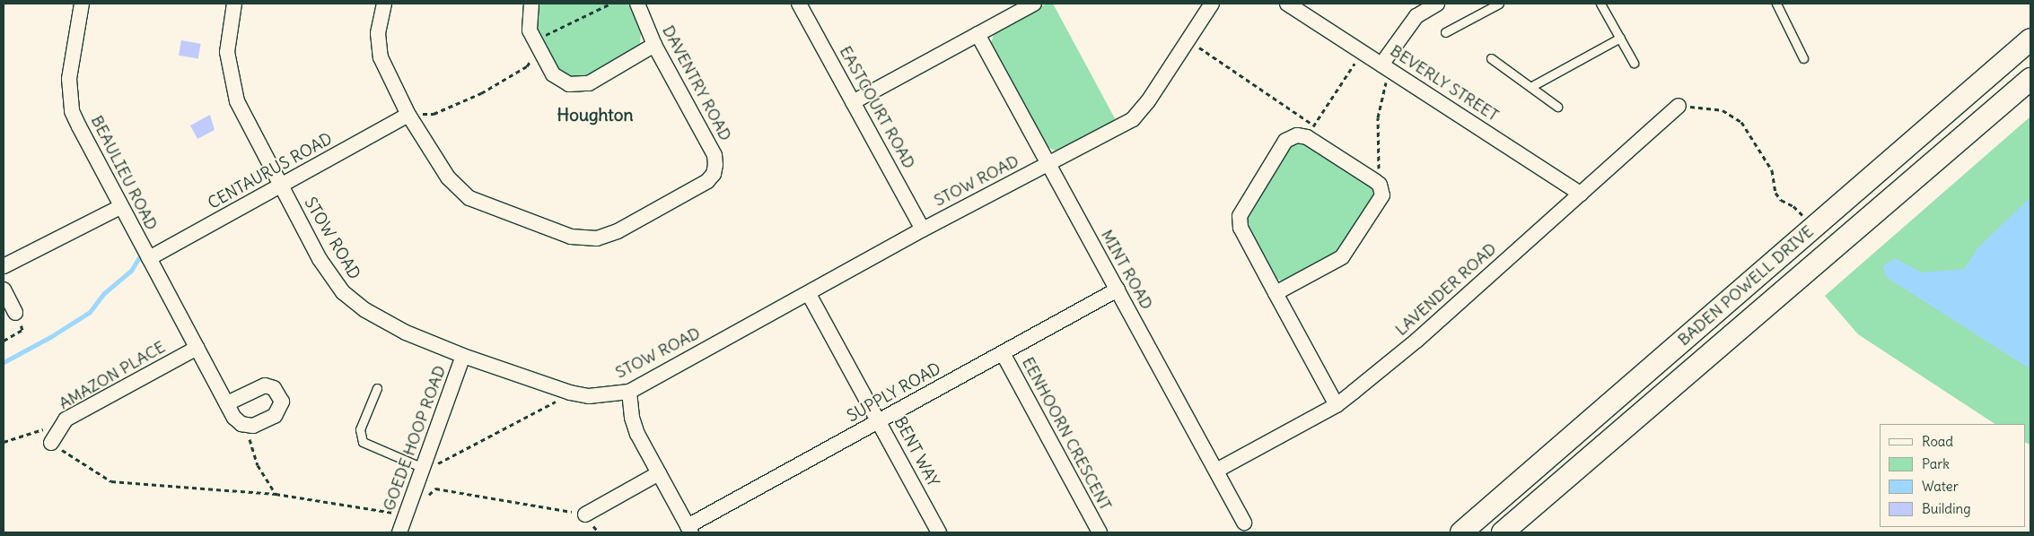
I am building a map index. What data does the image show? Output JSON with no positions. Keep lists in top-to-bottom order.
{
  "streets": {
    "main road": ["BADEN POWELL DRIVE"],
    "street": [
      "DAVENTRY ROAD",
      "BEVERLY STREET",
      "EASTCOURT ROAD",
      "CENTAURUS ROAD",
      "BEAULIEU ROAD",
      "STOW ROAD",
      "MINT ROAD",
      "LAVENDER ROAD",
      "AMAZON PLACE",
      "SUPPLY ROAD",
      "EENHOORN CRESCENT",
      "GOEDE HOOP ROAD",
      "BENT WAY"
    ]
  },
  "crossings": [
    ["DAVENTRY ROAD", "CENTAURUS ROAD"],
    ["BEVERLY STREET", "LAVENDER ROAD"],
    ["EASTCOURT ROAD", "STOW ROAD"],
    ["CENTAURUS ROAD", "BEAULIEU ROAD"],
    ["CENTAURUS ROAD", "STOW ROAD"],
    ["BEAULIEU ROAD", "AMAZON PLACE"],
    ["STOW ROAD", "MINT ROAD"],
    ["STOW ROAD", "GOEDE HOOP ROAD"],
    ["STOW ROAD", "BENT WAY"],
    ["MINT ROAD", "LAVENDER ROAD"],
    ["MINT ROAD", "SUPPLY ROAD"],
    ["SUPPLY ROAD", "EENHOORN CRESCENT"],
    ["SUPPLY ROAD", "BENT WAY"]
  ],
  "districts": ["Houghton"],
  "legend": [
    "Road",
    "Park",
    "Water",
    "Building"
  ]
}
